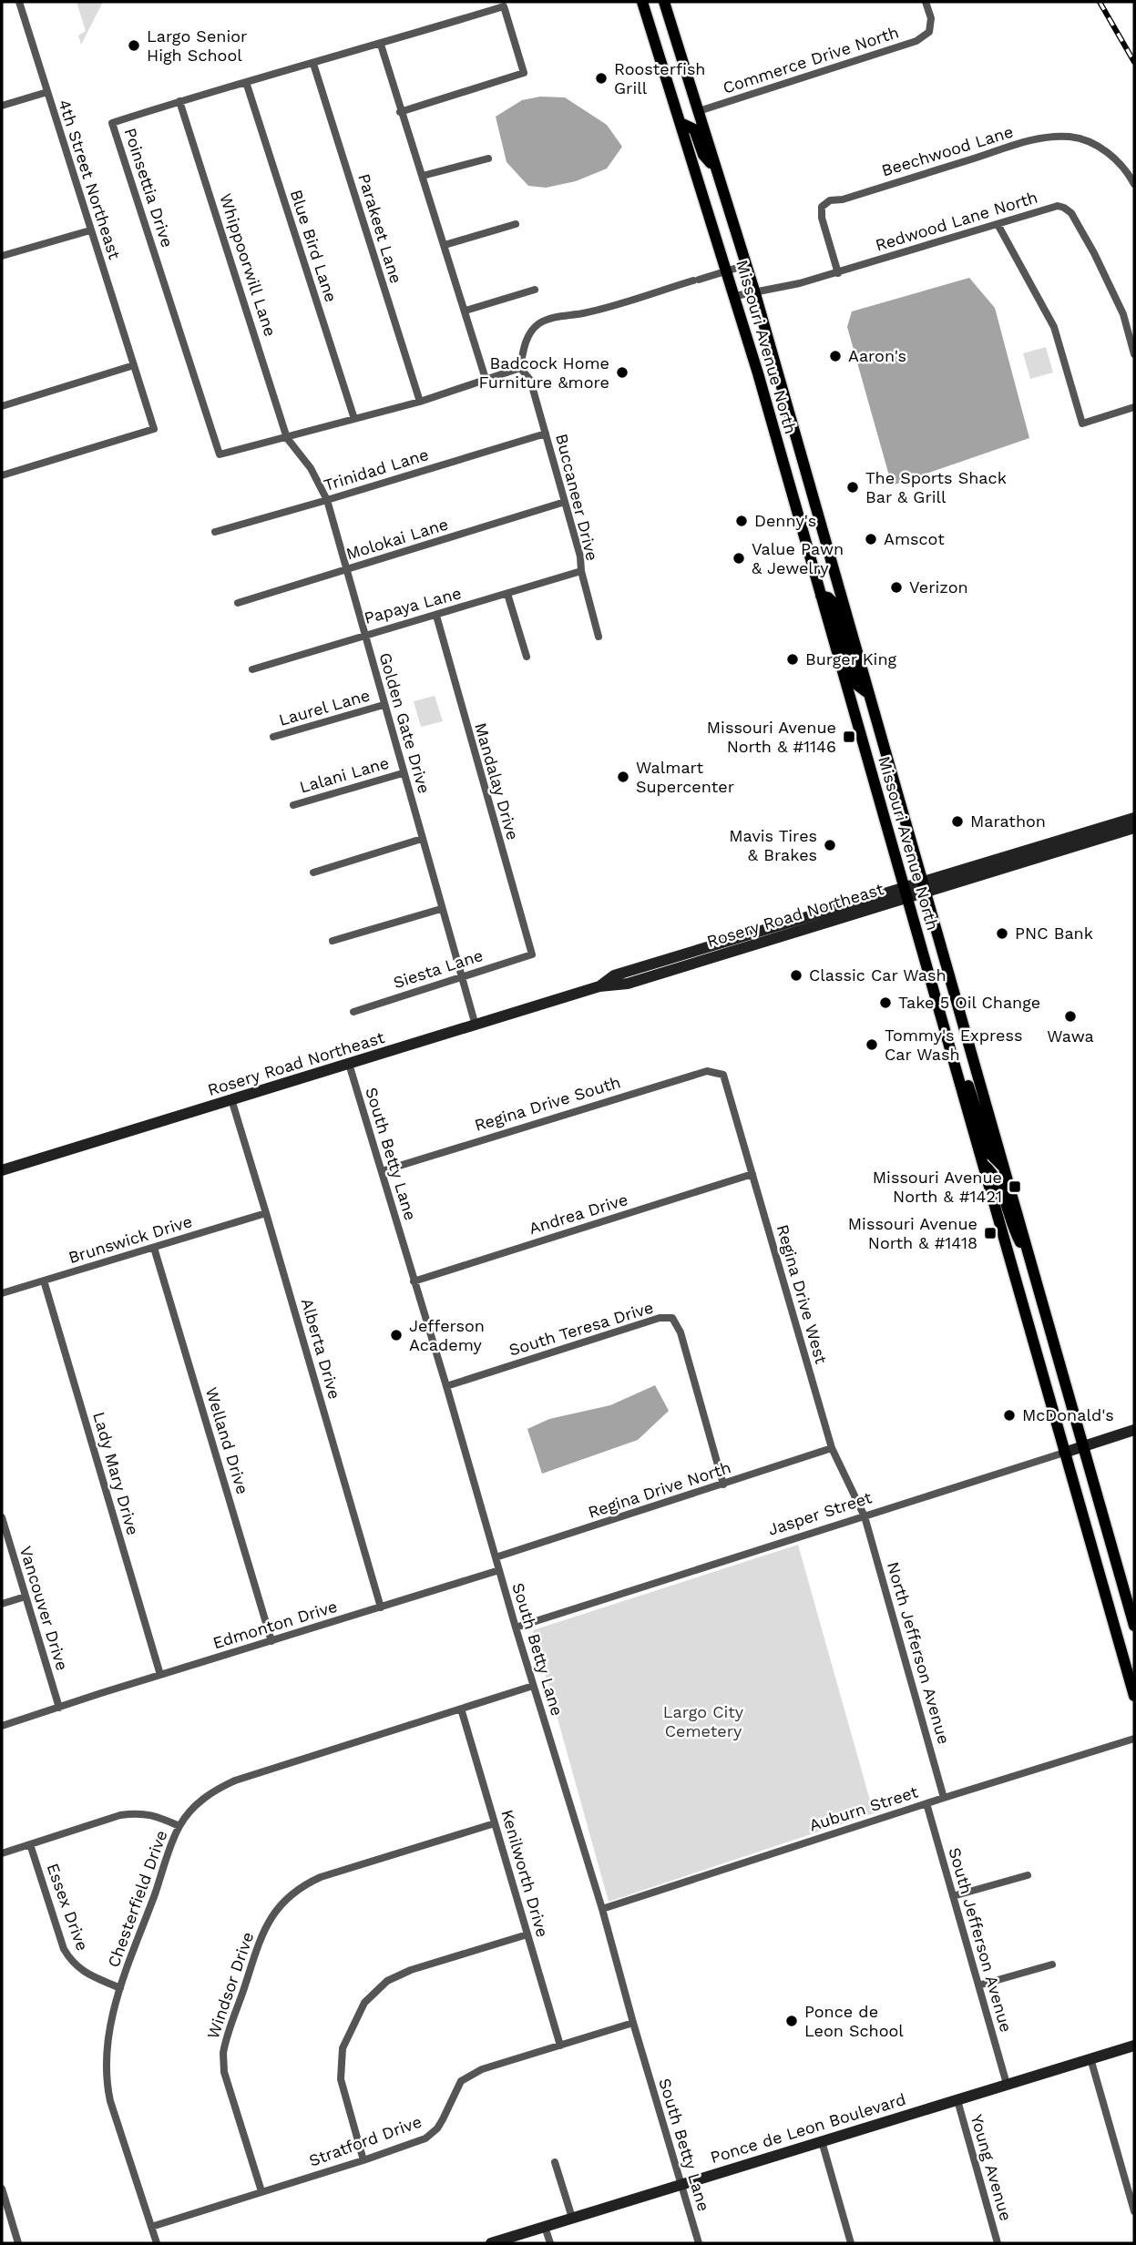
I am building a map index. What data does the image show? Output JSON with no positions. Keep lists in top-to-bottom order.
{
  "streets": {
    "main road": ["Missouri Avenue North"],
    "street": [
      "Commerce Drive North",
      "Beechwood Lane",
      "4th Street Northeast",
      "Poinsettia Drive",
      "Redwood Lane North",
      "Parakeet Lane",
      "Blue Bird Lane",
      "Whippoorwill Lane",
      "Trinidad Lane",
      "Buccaneer Drive",
      "Molokai Lane",
      "Papaya Lane",
      "Laurel Lane",
      "Golden Gate Drive",
      "Lalani Lane",
      "Mandalay Drive",
      "Rosery Road Northeast",
      "Siesta Lane",
      "Regina Drive South",
      "South Betty Lane",
      "Andrea Drive",
      "Brunswick Drive",
      "Regina Drive West",
      "South Teresa Drive",
      "Alberta Drive",
      "Welland Drive",
      "Lady Mary Drive",
      "Regina Drive North",
      "Jasper Street",
      "Vancouver Drive",
      "Edmonton Drive",
      "North Jefferson Avenue",
      "Auburn Street",
      "Kenilworth Drive",
      "Chesterfield Drive",
      "Essex Drive",
      "South Jefferson Avenue",
      "Windsor Drive",
      "Ponce de Leon Boulevard",
      "Stratford Drive",
      "Young Avenue"
    ]
  },
  "crossings": [
    ["Commerce Drive North", "Missouri Avenue North"],
    ["Beechwood Lane", "Redwood Lane North"],
    ["Poinsettia Drive", "Parakeet Lane"],
    ["Poinsettia Drive", "Blue Bird Lane"],
    ["Poinsettia Drive", "Whippoorwill Lane"],
    ["Poinsettia Drive", "Golden Gate Drive"],
    ["Redwood Lane North", "Missouri Avenue North"],
    ["Whippoorwill Lane", "Golden Gate Drive"],
    ["Missouri Avenue North", "Rosery Road Northeast"],
    ["Missouri Avenue North", "Jasper Street"],
    ["Trinidad Lane", "Buccaneer Drive"],
    ["Trinidad Lane", "Golden Gate Drive"],
    ["Buccaneer Drive", "Molokai Lane"],
    ["Buccaneer Drive", "Papaya Lane"],
    ["Molokai Lane", "Golden Gate Drive"],
    ["Papaya Lane", "Golden Gate Drive"],
    ["Papaya Lane", "Mandalay Drive"],
    ["Laurel Lane", "Golden Gate Drive"],
    ["Golden Gate Drive", "Lalani Lane"],
    ["Golden Gate Drive", "Rosery Road Northeast"],
    ["Golden Gate Drive", "Siesta Lane"],
    ["Mandalay Drive", "Siesta Lane"],
    ["Rosery Road Northeast", "South Betty Lane"],
    ["Rosery Road Northeast", "Alberta Drive"],
    ["Regina Drive South", "South Betty Lane"],
    ["Regina Drive South", "Regina Drive West"],
    ["South Betty Lane", "Andrea Drive"],
    ["South Betty Lane", "South Teresa Drive"],
    ["South Betty Lane", "Regina Drive North"],
    ["South Betty Lane", "Jasper Street"],
    ["South Betty Lane", "Edmonton Drive"],
    ["South Betty Lane", "Auburn Street"],
    ["South Betty Lane", "Chesterfield Drive"],
    ["South Betty Lane", "Ponce de Leon Boulevard"],
    ["South Betty Lane", "Stratford Drive"],
    ["Andrea Drive", "Regina Drive West"],
    ["Brunswick Drive", "Alberta Drive"],
    ["Brunswick Drive", "Welland Drive"],
    ["Brunswick Drive", "Lady Mary Drive"],
    ["Regina Drive West", "Regina Drive North"],
    ["Regina Drive West", "Jasper Street"],
    ["Regina Drive West", "North Jefferson Avenue"],
    ["South Teresa Drive", "Regina Drive North"],
    ["Alberta Drive", "Edmonton Drive"],
    ["Welland Drive", "Edmonton Drive"],
    ["Lady Mary Drive", "Edmonton Drive"],
    ["Jasper Street", "North Jefferson Avenue"],
    ["Vancouver Drive", "Edmonton Drive"],
    ["North Jefferson Avenue", "Auburn Street"],
    ["Auburn Street", "South Jefferson Avenue"],
    ["Kenilworth Drive", "Chesterfield Drive"],
    ["Kenilworth Drive", "Windsor Drive"],
    ["Kenilworth Drive", "Stratford Drive"],
    ["Chesterfield Drive", "Essex Drive"],
    ["Chesterfield Drive", "Stratford Drive"],
    ["South Jefferson Avenue", "Ponce de Leon Boulevard"],
    ["Windsor Drive", "Stratford Drive"],
    ["Ponce de Leon Boulevard", "Young Avenue"]
  ],
  "parks": ["Largo City Cemetery"],
  "places": {
    "other": [
      "Largo Senior High School",
      "Roosterfish Grill",
      "Aaron's",
      "Badcock Home Furniture &more",
      "The Sports Shack Bar & Grill",
      "Denny's",
      "Amscot",
      "Value Pawn & Jewelry",
      "Verizon",
      "Burger King",
      "Walmart Supercenter",
      "Marathon",
      "Mavis Tires & Brakes",
      "PNC Bank",
      "Classic Car Wash",
      "Take 5 Oil Change",
      "Wawa",
      "Tommy's Express Car Wash",
      "Jefferson Academy",
      "McDonald's",
      "Ponce de Leon School"
    ],
    "transit": ["Missouri Avenue North & #1146", "Missouri Avenue North & #1421", "Missouri Avenue North & #1418"]
  }
}
